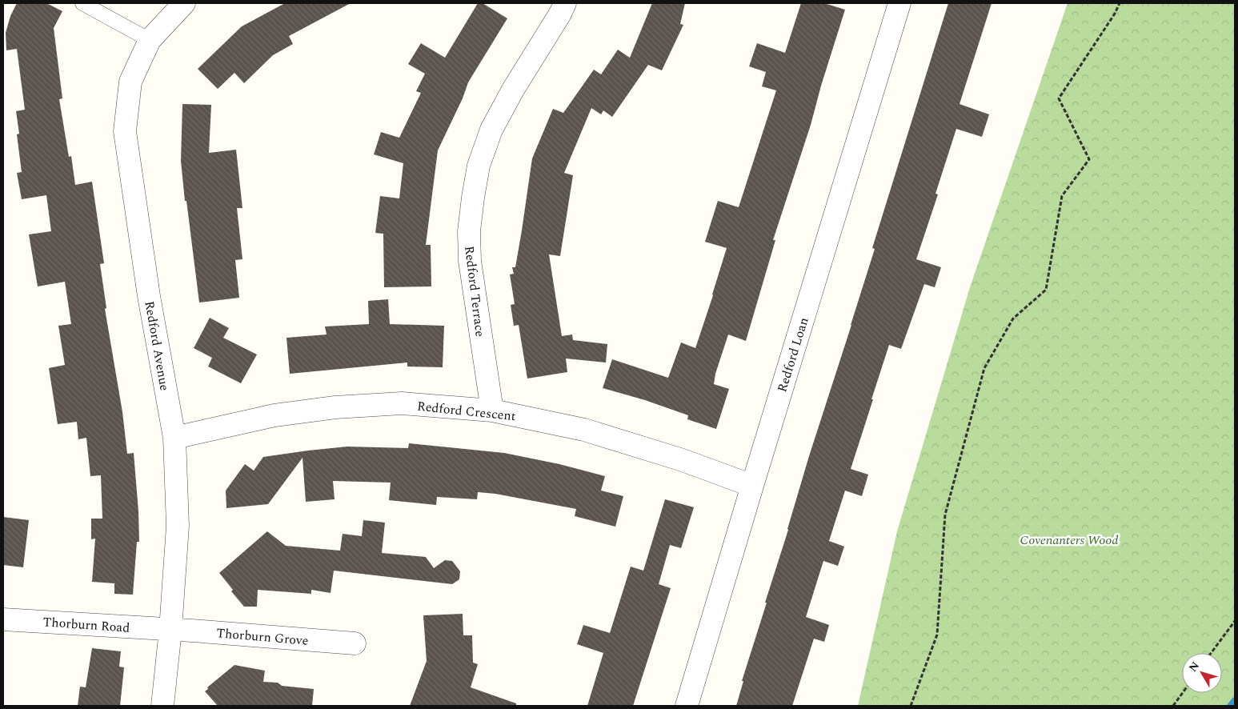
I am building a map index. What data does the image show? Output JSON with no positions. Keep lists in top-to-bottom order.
{
  "streets": {
    "street": [
      "Redford Terrace",
      "Redford Avenue",
      "Redford Loan",
      "Redford Crescent",
      "Thorburn Road",
      "Thorburn Grove"
    ]
  },
  "crossings": [
    ["Redford Terrace", "Redford Crescent"],
    ["Redford Avenue", "Redford Crescent"],
    ["Redford Avenue", "Thorburn Road"],
    ["Redford Avenue", "Thorburn Grove"],
    ["Redford Loan", "Redford Crescent"],
    ["Thorburn Road", "Thorburn Grove"]
  ],
  "parks": ["Covenanters Wood"],
  "north": "top left"
}
